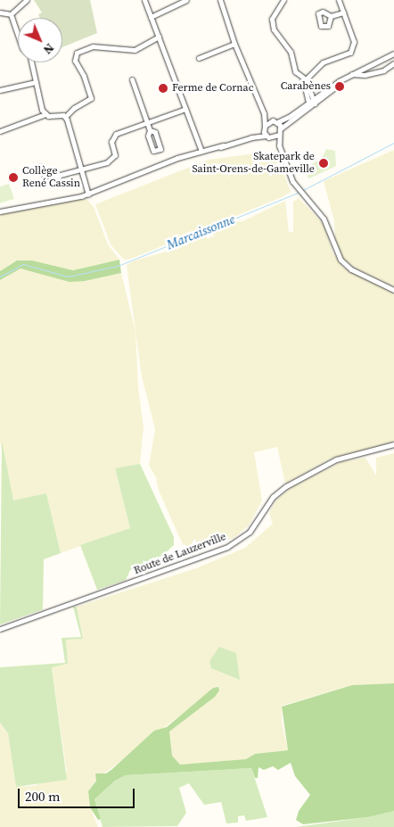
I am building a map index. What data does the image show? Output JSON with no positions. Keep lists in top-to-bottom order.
{
  "streets": {
    "street": ["Route de Lauzerville"]
  },
  "water": ["Marcaissonne"],
  "places": [
    "Carabènes",
    "Ferme de Cornac",
    "Skatepark de Saint-Orens-de-Gameville",
    "Collège René Cassin"
  ],
  "scale_bar": "200 m",
  "north": "bottom right"
}
